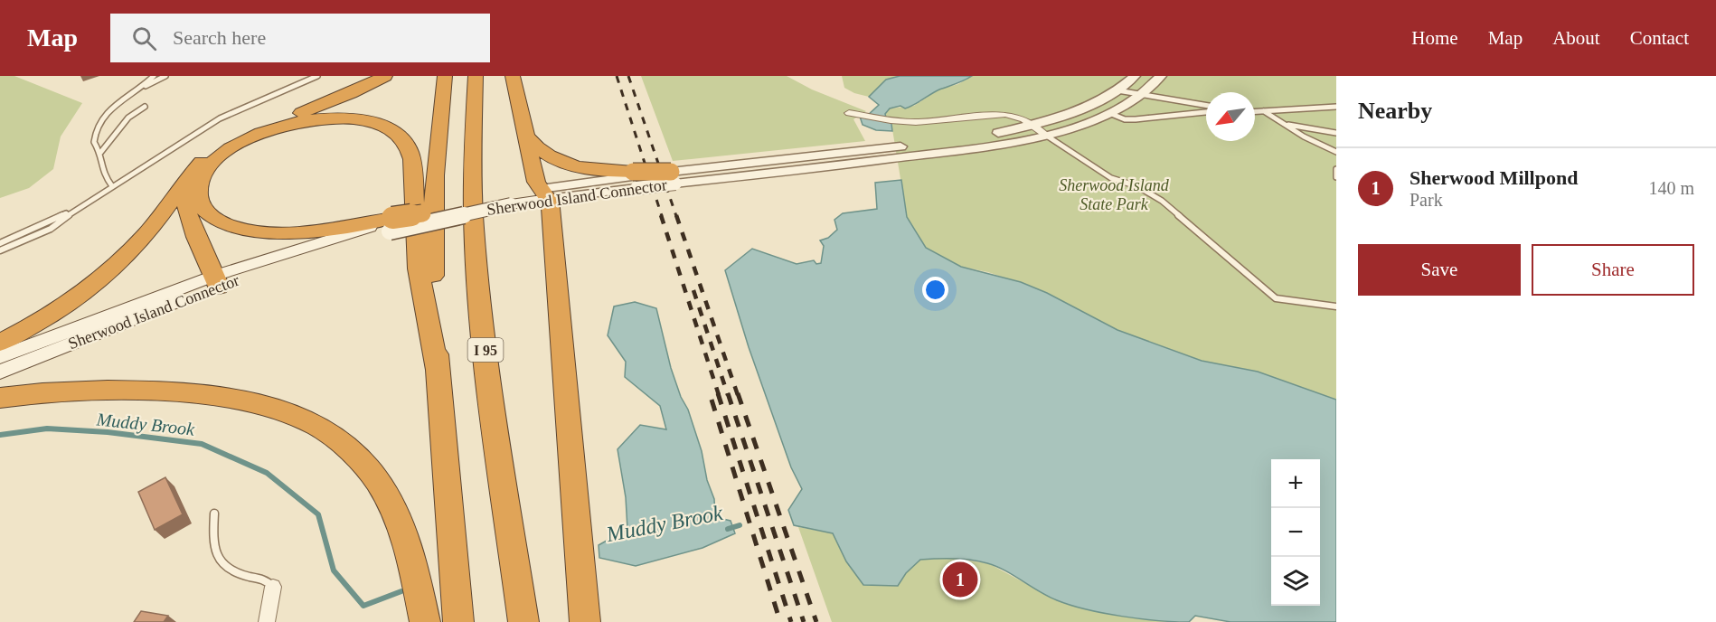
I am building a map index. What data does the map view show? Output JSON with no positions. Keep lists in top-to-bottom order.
{
  "streets": {
    "highway": ["I 95"],
    "main road": ["Sherwood Island Connector"]
  },
  "water": ["Muddy Brook"],
  "parks": ["Sherwood Island State Park"],
  "north": "bottom left",
  "page": {
    "header": "Map",
    "search": "Search here",
    "nav": [
      "Home",
      "Map",
      "About",
      "Contact"
    ],
    "heading": "Nearby",
    "list": [
      {
        "mark": "1",
        "name": "Sherwood Millpond",
        "note": "Park",
        "value": "140 m"
      }
    ],
    "buttons": ["Save", "Share"],
    "map_buttons": ["+", "−"],
    "pins": "1"
  }
}
